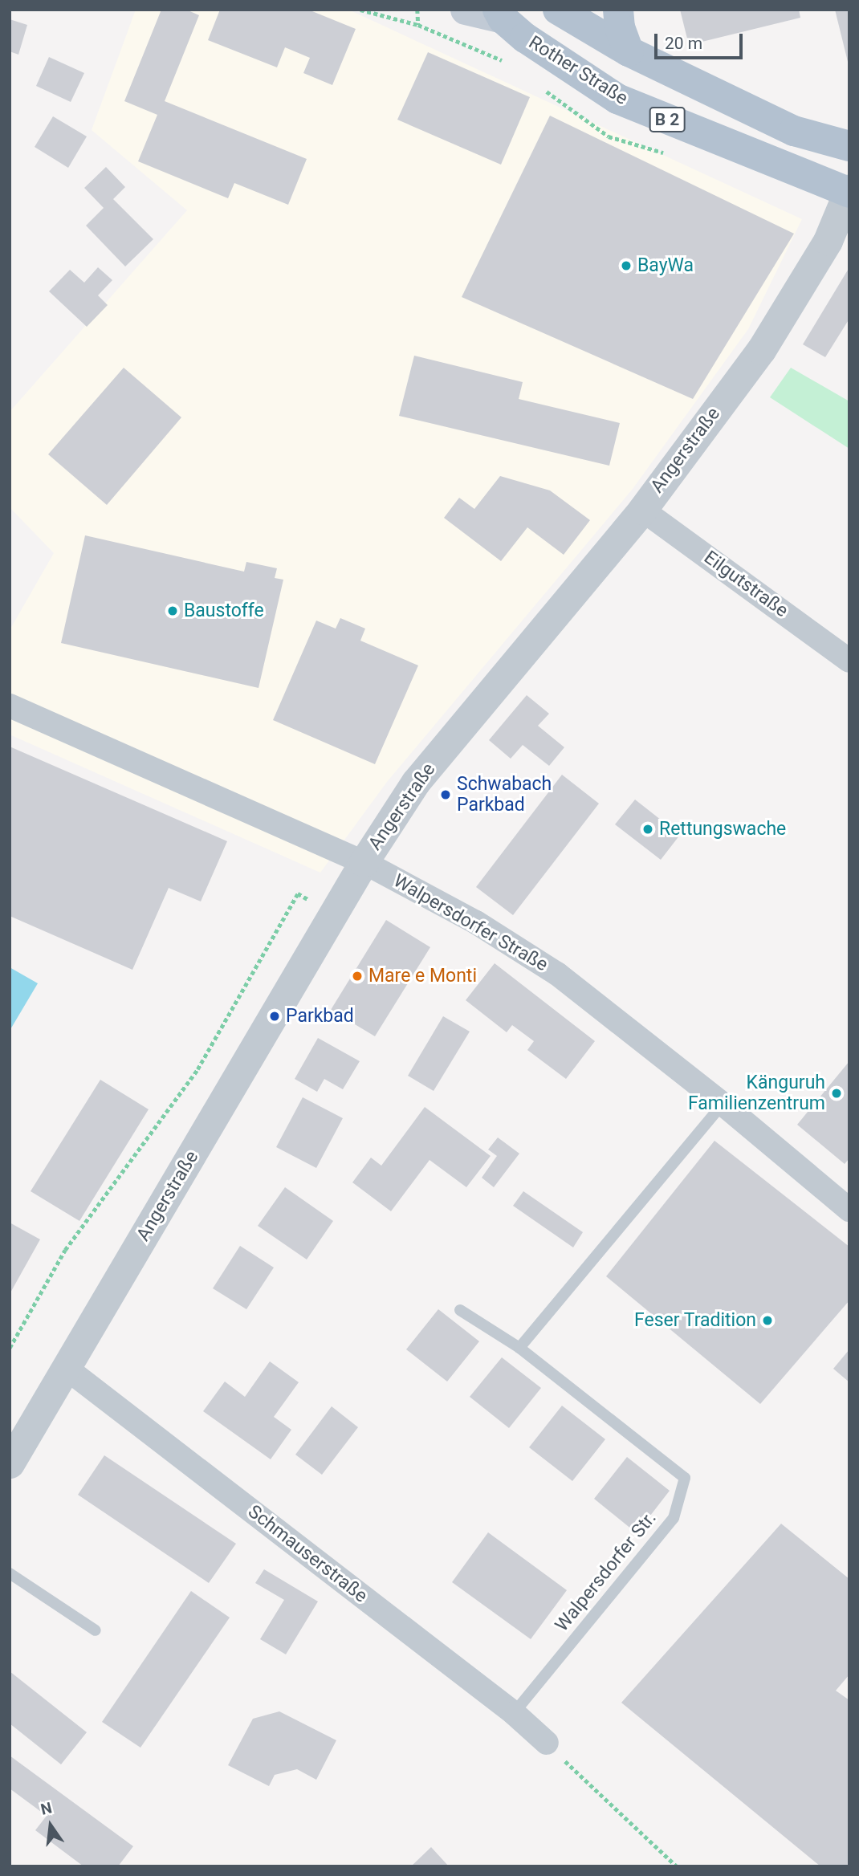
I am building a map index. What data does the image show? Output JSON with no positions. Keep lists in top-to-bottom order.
{
  "streets": {
    "main road": ["Rother Straße", "B 2"],
    "street": [
      "Angerstraße",
      "Eilgutstraße",
      "Walpersdorfer Straße",
      "Schmauserstraße"
    ],
    "lane": ["Walpersdorfer Str."]
  },
  "crossings": [
    ["Rother Straße", "Angerstraße"],
    ["Angerstraße", "Eilgutstraße"],
    ["Angerstraße", "Walpersdorfer Straße"],
    ["Angerstraße", "Schmauserstraße"],
    ["Schmauserstraße", "Walpersdorfer Str."]
  ],
  "places": [
    "BayWa",
    "Baustoffe",
    "Schwabach Parkbad",
    "Rettungswache",
    "Mare e Monti",
    "Parkbad",
    "Känguruh Familienzentrum",
    "Feser Tradition"
  ],
  "scale_bar": "20 m",
  "north": "top"
}
